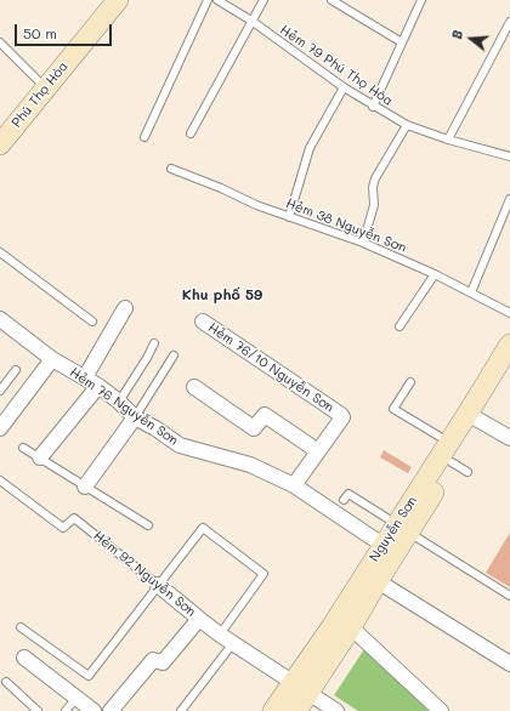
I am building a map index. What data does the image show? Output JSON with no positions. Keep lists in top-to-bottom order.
{
  "streets": {
    "street": [
      "Phú Thọ Hòa",
      "Hẻm 76/10 Nguyễn Sơn",
      "Hẻm 76 Nguyễn Sơn",
      "Nguyễn Sơn",
      "Hẻm 92 Nguyễn Sơn"
    ],
    "lane": ["Hẻm 79 Phú Thọ Hòa", "Hẻm 38 Nguyễn Sơn"]
  },
  "crossings": [
    ["Hẻm 76/10 Nguyễn Sơn", "Hẻm 76 Nguyễn Sơn"],
    ["Hẻm 76 Nguyễn Sơn", "Nguyễn Sơn"],
    ["Nguyễn Sơn", "Hẻm 92 Nguyễn Sơn"]
  ],
  "districts": ["Khu phố 59"],
  "scale_bar": "50 m",
  "north": "left"
}
